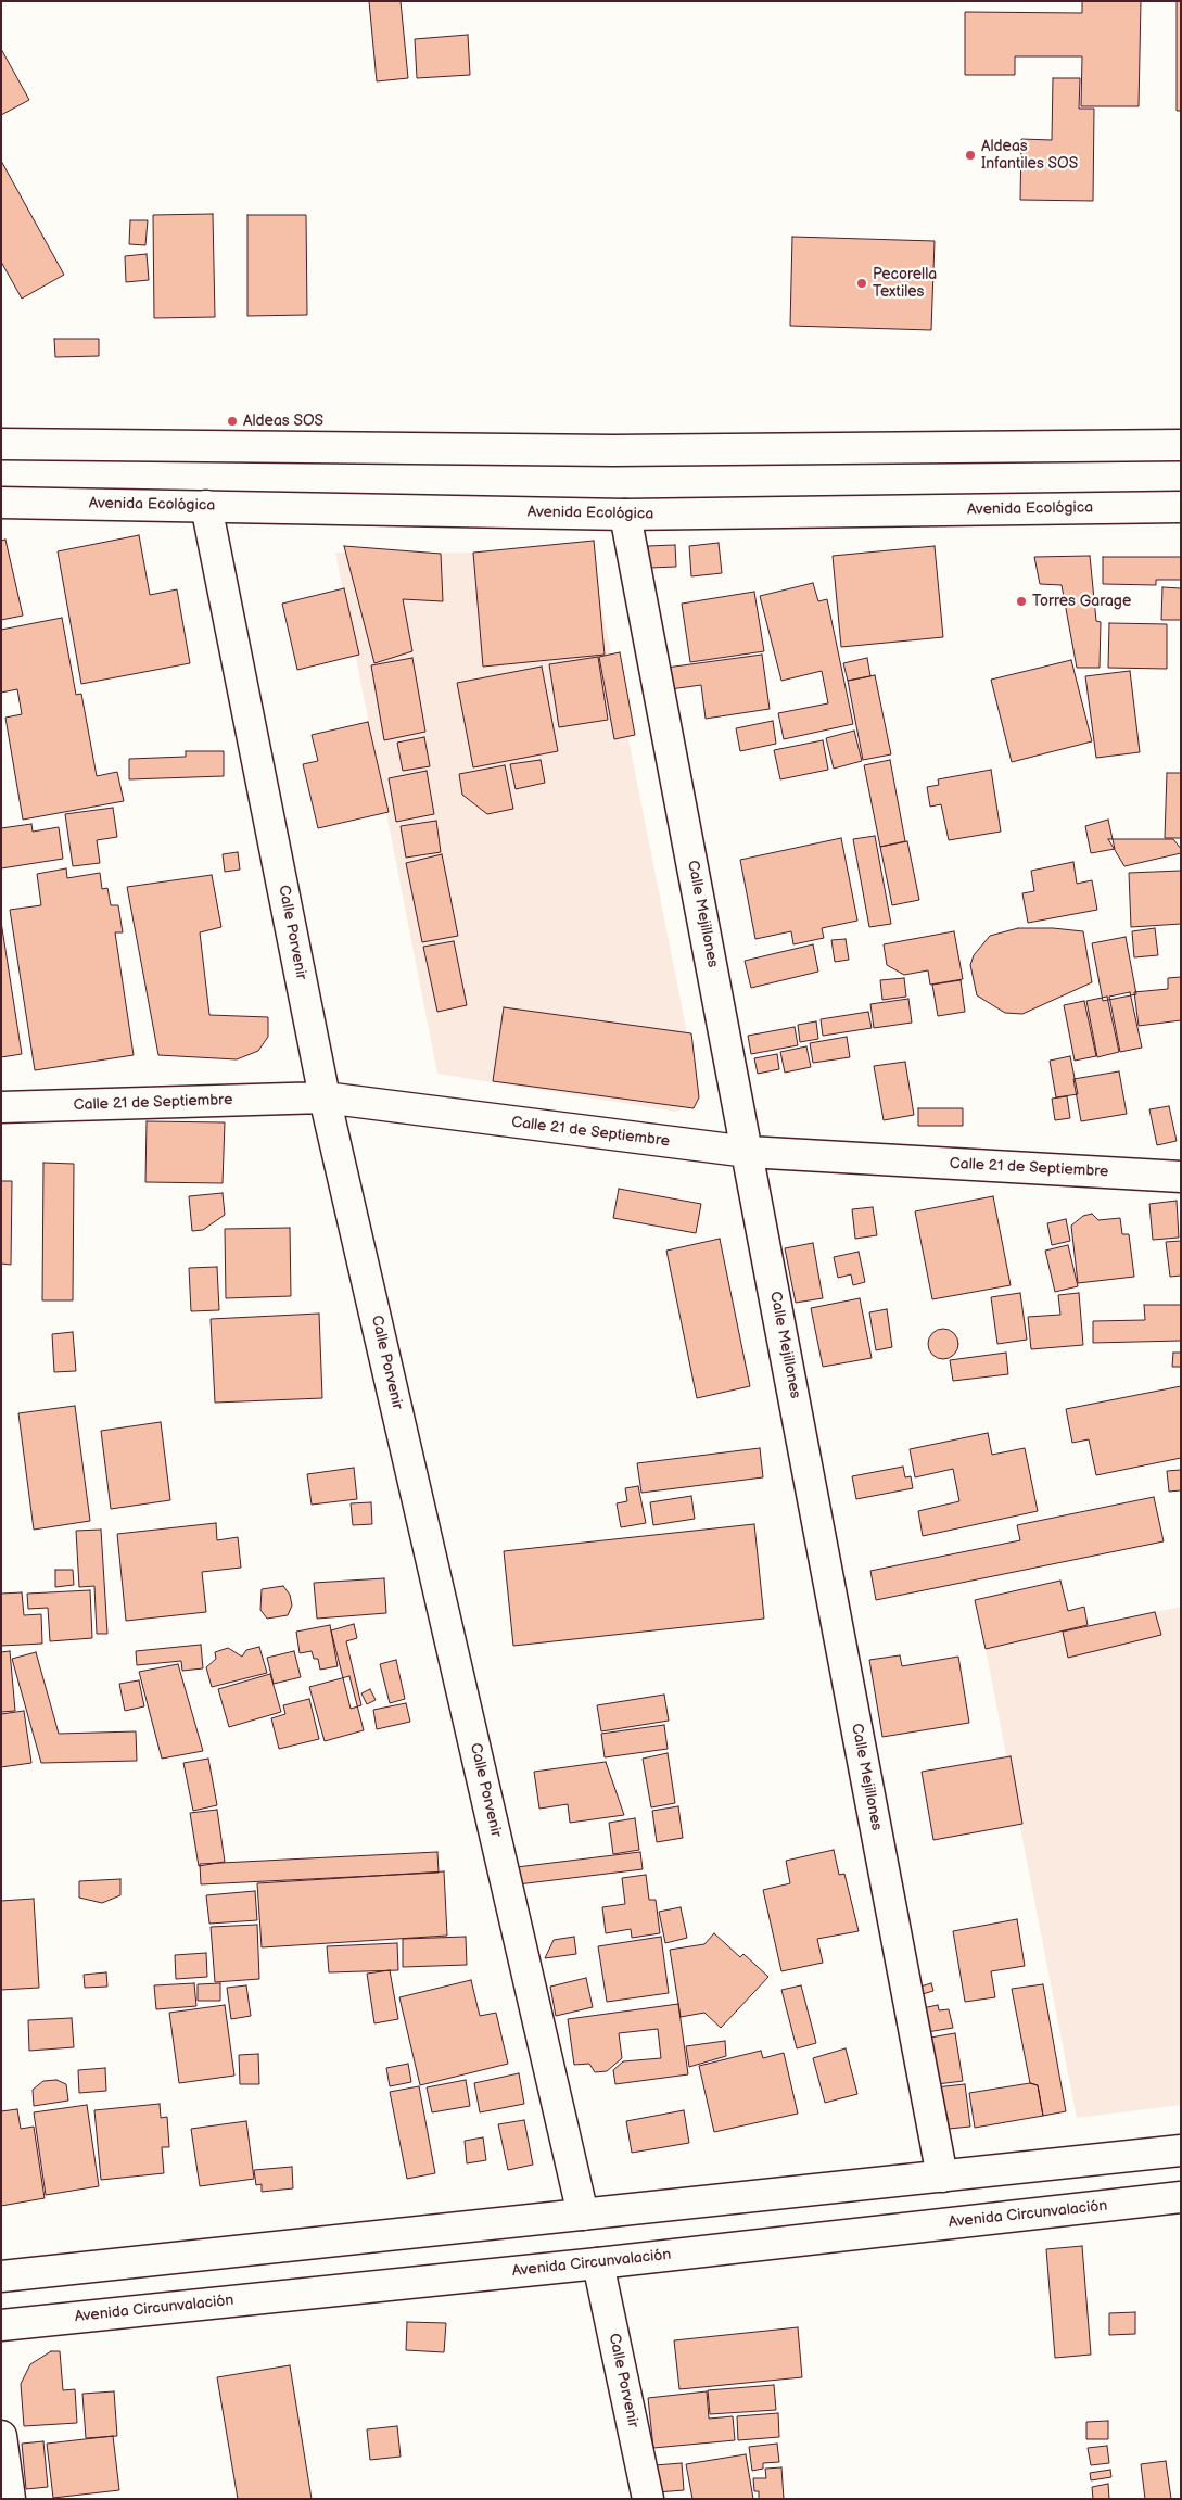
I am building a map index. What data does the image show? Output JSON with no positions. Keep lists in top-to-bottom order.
{
  "streets": {
    "street": [
      "Avenida Ecológica",
      "Calle Mejillones",
      "Calle Porvenir",
      "Calle 21 de Septiembre",
      "Avenida Circunvalación"
    ]
  },
  "crossings": [
    ["Avenida Ecológica", "Calle Mejillones"],
    ["Avenida Ecológica", "Calle Porvenir"],
    ["Calle Mejillones", "Calle 21 de Septiembre"],
    ["Calle Porvenir", "Calle 21 de Septiembre"],
    ["Calle Porvenir", "Avenida Circunvalación"]
  ],
  "places": [
    "Aldeas Infantiles SOS",
    "Pecorella Textiles",
    "Aldeas SOS",
    "Torres Garage"
  ]
}
